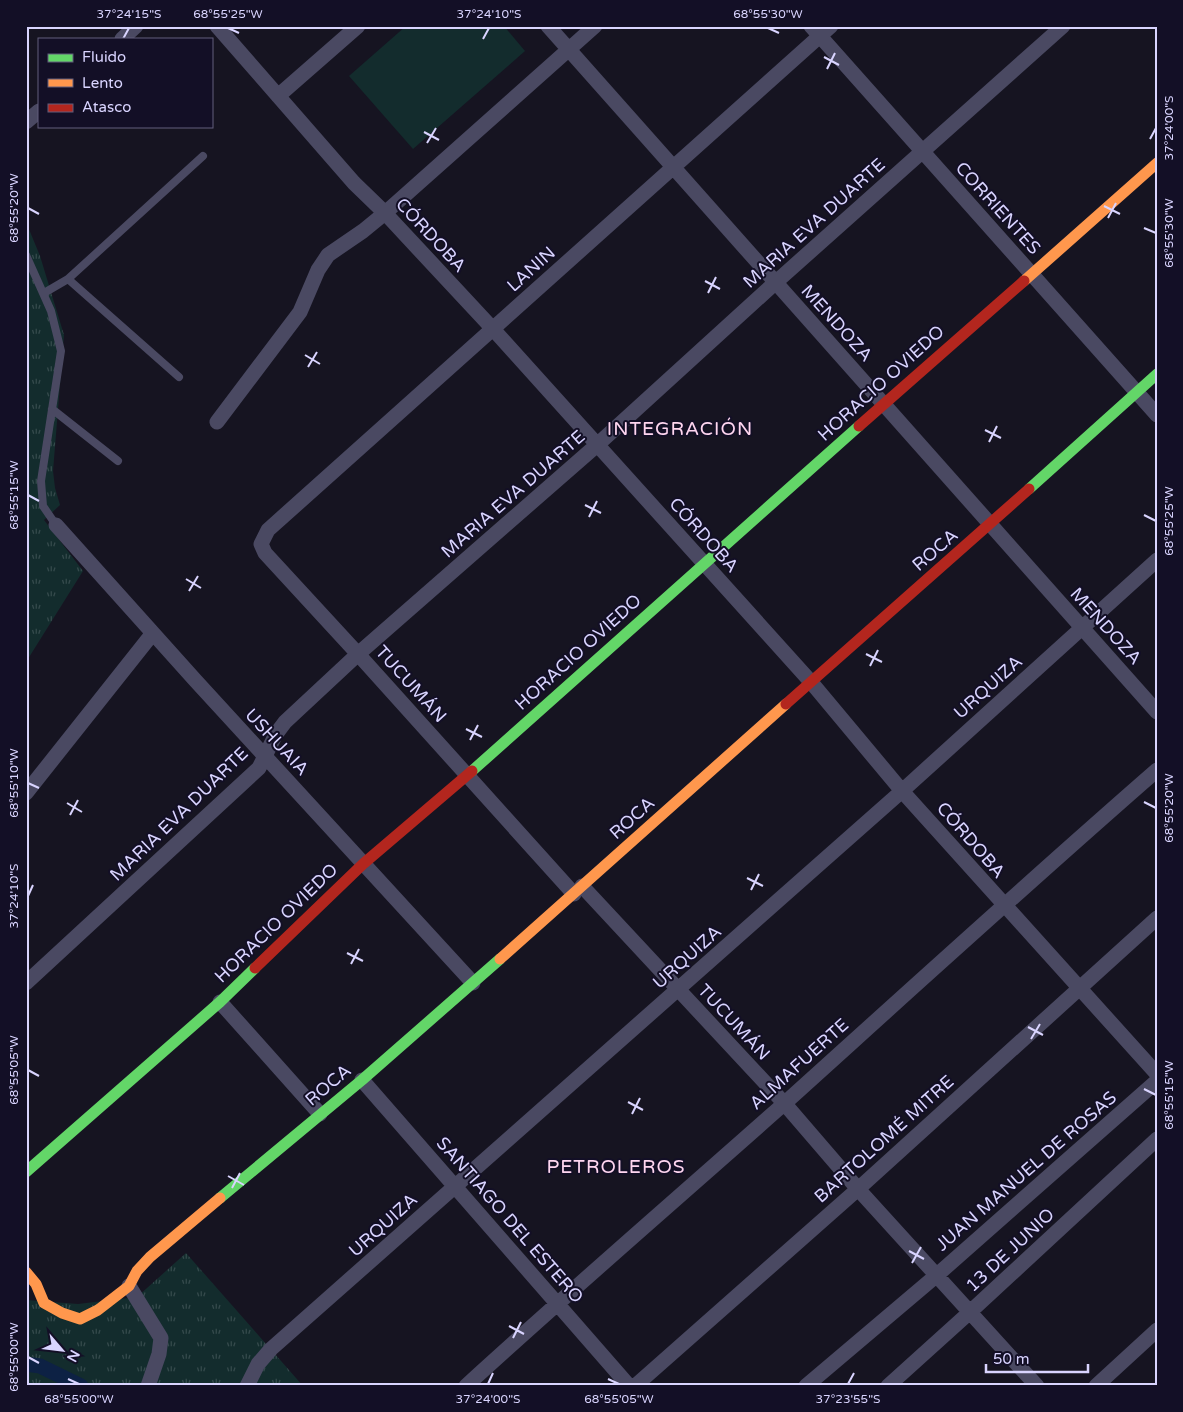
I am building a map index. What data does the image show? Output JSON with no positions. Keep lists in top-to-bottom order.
{
  "streets": {
    "street": [
      "CORRIENTES",
      "MARIA EVA DUARTE",
      "CÓRDOBA",
      "LANIN",
      "MENDOZA",
      "HORACIO OVIEDO",
      "ROCA",
      "TUCUMÁN",
      "URQUIZA",
      "USHUAIA",
      "ALMAFUERTE",
      "BARTOLOMÉ MITRE",
      "JUAN MANUEL DE ROSAS",
      "SANTIAGO DEL ESTERO",
      "13 DE JUNIO"
    ]
  },
  "crossings": [
    ["CORRIENTES", "MARIA EVA DUARTE"],
    ["CORRIENTES", "LANIN"],
    ["CORRIENTES", "HORACIO OVIEDO"],
    ["CORRIENTES", "ROCA"],
    ["MARIA EVA DUARTE", "CÓRDOBA"],
    ["MARIA EVA DUARTE", "MENDOZA"],
    ["MARIA EVA DUARTE", "TUCUMÁN"],
    ["MARIA EVA DUARTE", "USHUAIA"],
    ["CÓRDOBA", "LANIN"],
    ["CÓRDOBA", "HORACIO OVIEDO"],
    ["CÓRDOBA", "ROCA"],
    ["CÓRDOBA", "URQUIZA"],
    ["CÓRDOBA", "ALMAFUERTE"],
    ["CÓRDOBA", "BARTOLOMÉ MITRE"],
    ["LANIN", "MENDOZA"],
    ["LANIN", "TUCUMÁN"],
    ["MENDOZA", "HORACIO OVIEDO"],
    ["MENDOZA", "ROCA"],
    ["MENDOZA", "URQUIZA"],
    ["HORACIO OVIEDO", "TUCUMÁN"],
    ["HORACIO OVIEDO", "USHUAIA"],
    ["ROCA", "TUCUMÁN"],
    ["ROCA", "USHUAIA"],
    ["ROCA", "SANTIAGO DEL ESTERO"],
    ["TUCUMÁN", "URQUIZA"],
    ["TUCUMÁN", "ALMAFUERTE"],
    ["TUCUMÁN", "BARTOLOMÉ MITRE"],
    ["TUCUMÁN", "JUAN MANUEL DE ROSAS"],
    ["TUCUMÁN", "13 DE JUNIO"],
    ["URQUIZA", "SANTIAGO DEL ESTERO"],
    ["ALMAFUERTE", "SANTIAGO DEL ESTERO"]
  ],
  "districts": ["INTEGRACIÓN", "PETROLEROS"],
  "legend": ["Fluido", "Lento", "Atasco"],
  "scale_bar": "50 m",
  "north": "bottom right",
  "coordinates": [
    "37°24'15\"S",
    "68°55'25\"W",
    "37°24'10\"S",
    "68°55'30\"W",
    "37°24'00\"S",
    "68°55'20\"W",
    "68°55'15\"W",
    "68°55'10\"W",
    "68°55'05\"W",
    "68°55'00\"W",
    "37°23'55\"S"
  ]
}
